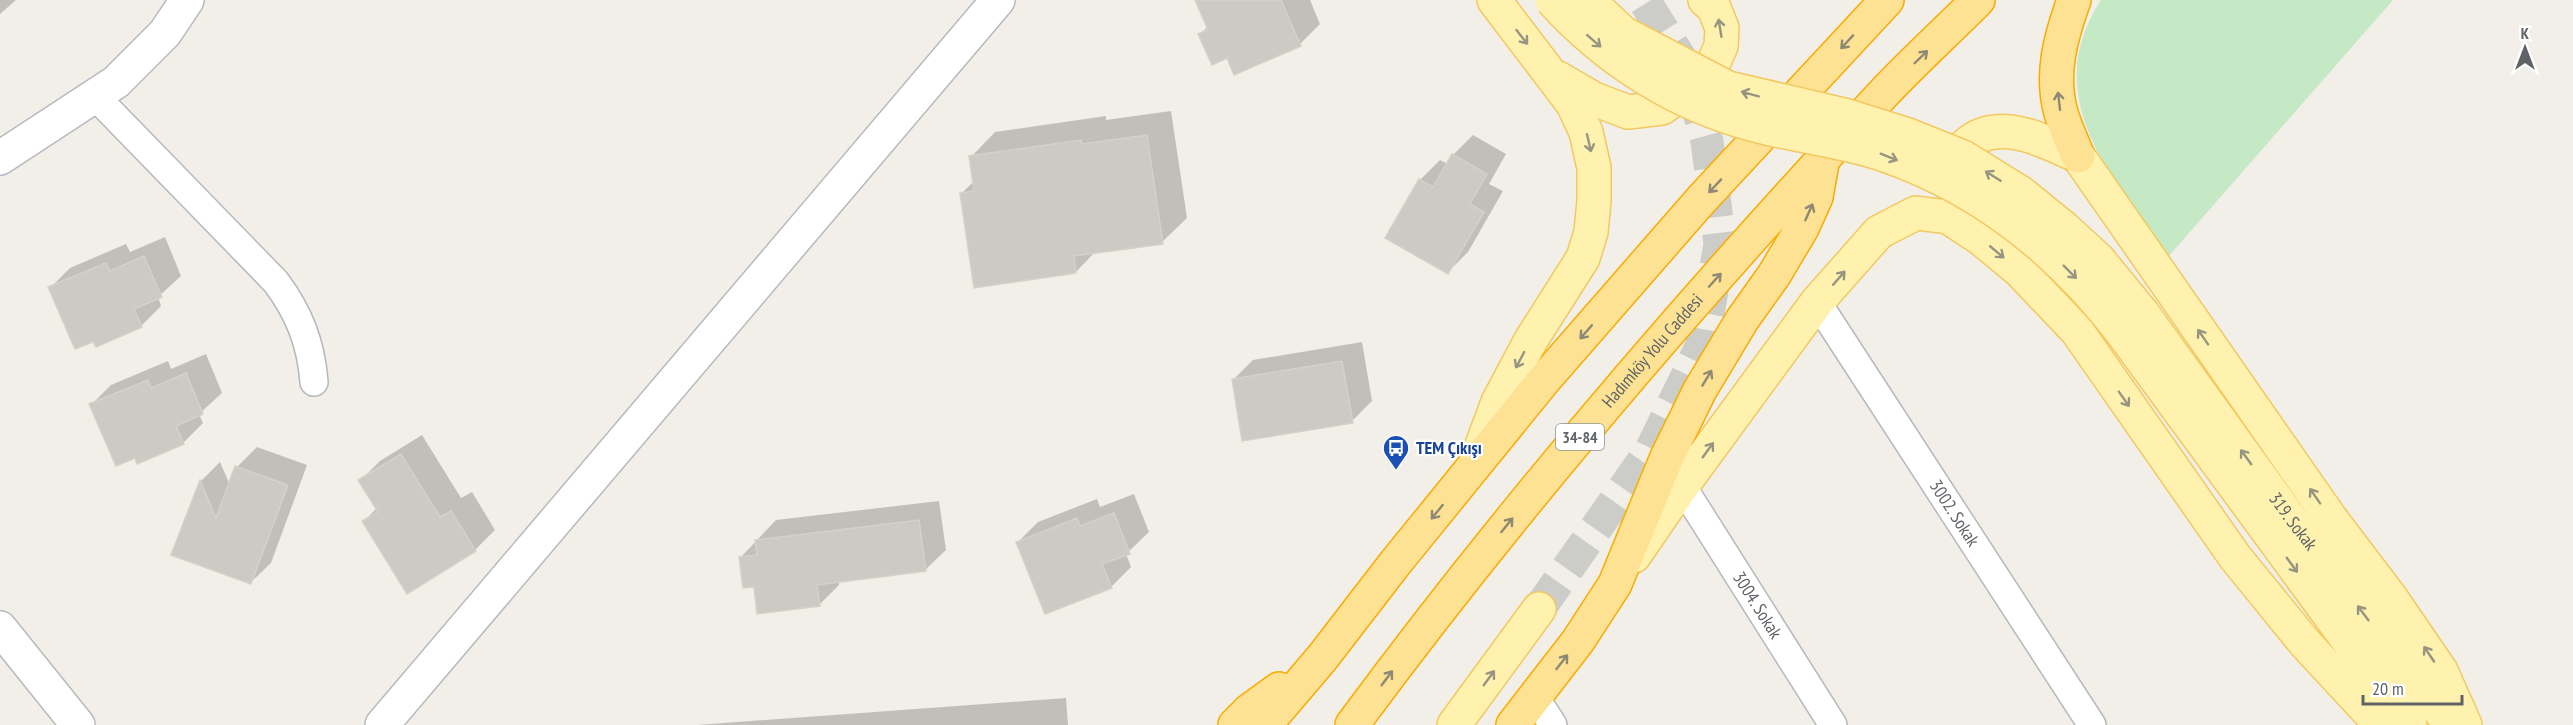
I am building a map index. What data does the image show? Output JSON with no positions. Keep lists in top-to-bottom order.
{
  "streets": {
    "highway": ["Hadımköy Yolu Caddesi", "34-84"],
    "main road": ["319. Sokak"],
    "street": ["3002. Sokak", "3004. Sokak"]
  },
  "places": {
    "bus stop": ["TEM Çıkışı"]
  },
  "scale_bar": "20 m",
  "north": "top"
}
